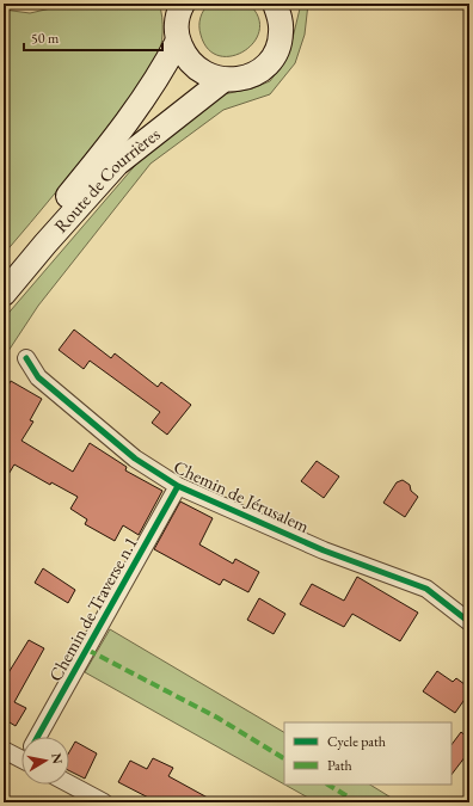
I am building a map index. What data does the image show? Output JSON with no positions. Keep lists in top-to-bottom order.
{
  "streets": {
    "main road": ["Route de Courrières"],
    "street": ["Chemin de Jérusalem", "Chemin de Traverse n.1"]
  },
  "crossings": [
    ["Chemin de Jérusalem", "Chemin de Traverse n.1"]
  ],
  "legend": ["Cycle path", "Path"],
  "scale_bar": "50 m",
  "north": "right"
}
